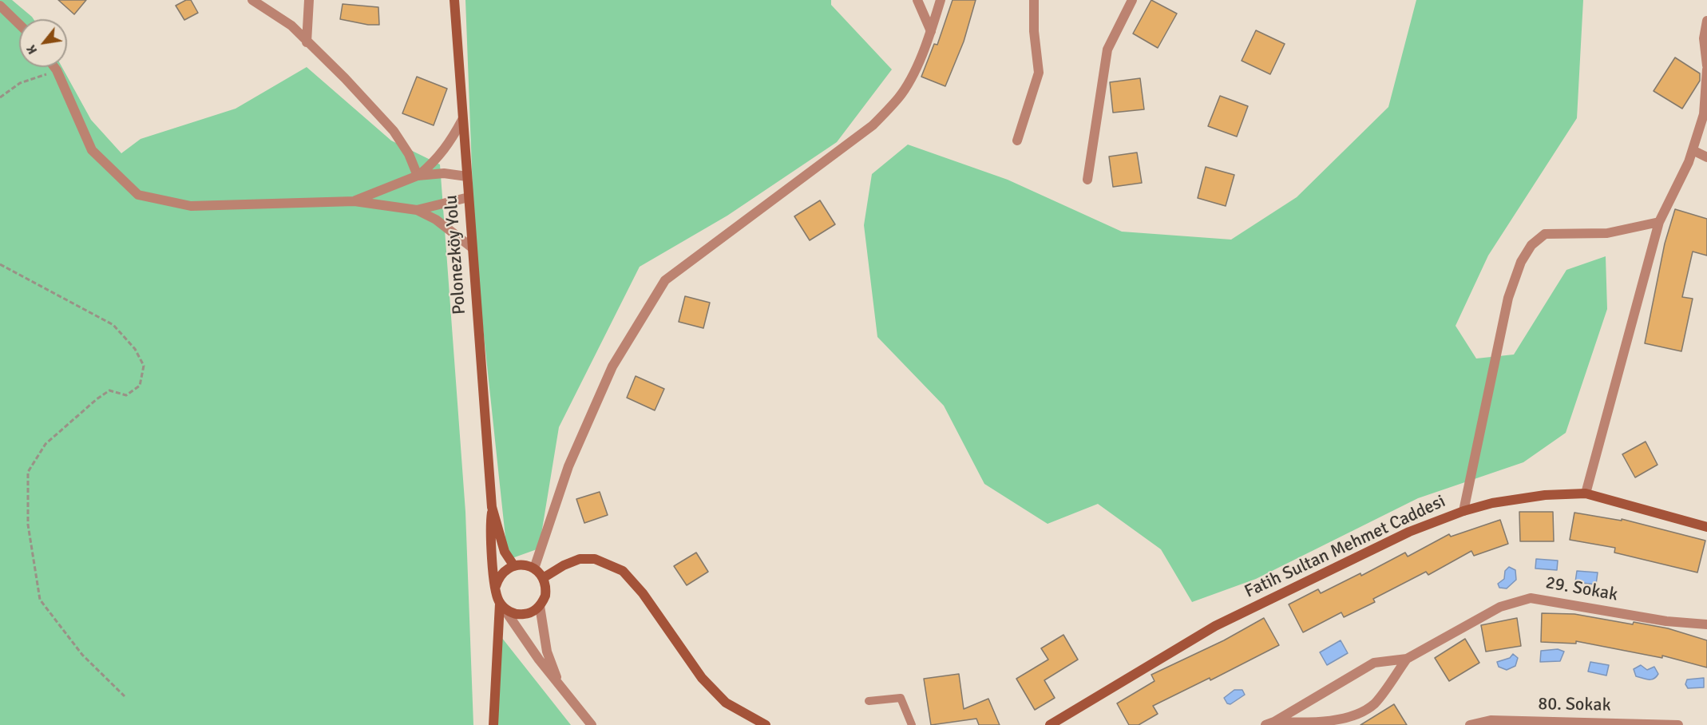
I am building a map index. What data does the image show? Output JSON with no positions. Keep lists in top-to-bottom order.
{
  "streets": {
    "main road": ["Polonezköy Yolu", "Fatih Sultan Mehmet Caddesi"],
    "street": ["29. Sokak", "80. Sokak"]
  },
  "north": "bottom left"
}
